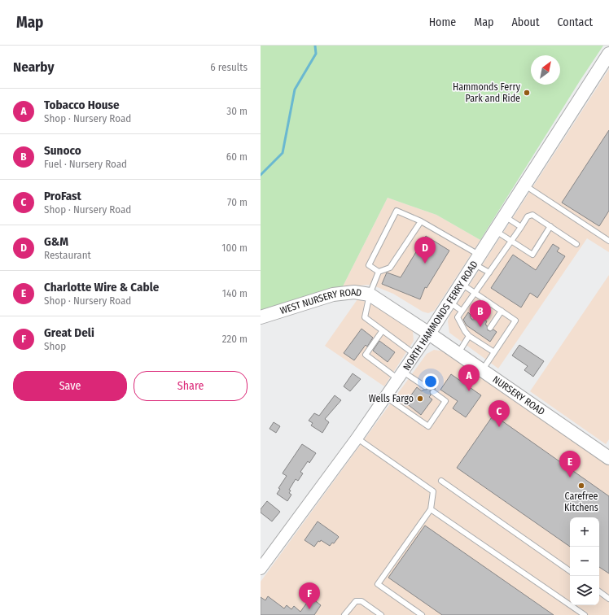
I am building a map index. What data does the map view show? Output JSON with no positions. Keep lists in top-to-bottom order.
{
  "streets": {
    "main road": ["WEST NURSERY ROAD", "NORTH HAMMONDS FERRY ROAD", "NURSERY ROAD"]
  },
  "crossings": [
    ["WEST NURSERY ROAD", "NORTH HAMMONDS FERRY ROAD"],
    ["WEST NURSERY ROAD", "NURSERY ROAD"],
    ["NORTH HAMMONDS FERRY ROAD", "NURSERY ROAD"]
  ],
  "places": ["Hammonds Ferry Park and Ride", "Wells Fargo", "Carefree Kitchens"],
  "north": "top right",
  "page": {
    "header": "Map",
    "nav": [
      "Home",
      "Map",
      "About",
      "Contact"
    ],
    "heading": ["Nearby", "6 results"],
    "list": [
      {
        "mark": "A",
        "name": "Tobacco House",
        "note": "Shop · Nursery Road",
        "value": "30 m"
      },
      {
        "mark": "B",
        "name": "Sunoco",
        "note": "Fuel · Nursery Road",
        "value": "60 m"
      },
      {
        "mark": "C",
        "name": "ProFast",
        "note": "Shop · Nursery Road",
        "value": "70 m"
      },
      {
        "mark": "D",
        "name": "G&M",
        "note": "Restaurant",
        "value": "100 m"
      },
      {
        "mark": "E",
        "name": "Charlotte Wire & Cable",
        "note": "Shop · Nursery Road",
        "value": "140 m"
      },
      {
        "mark": "F",
        "name": "Great Deli",
        "note": "Shop",
        "value": "220 m"
      }
    ],
    "pins": [
      "D",
      "B",
      "A",
      "C",
      "E",
      "F"
    ],
    "buttons": ["Save", "Share"],
    "map_buttons": ["+", "−"]
  }
}
